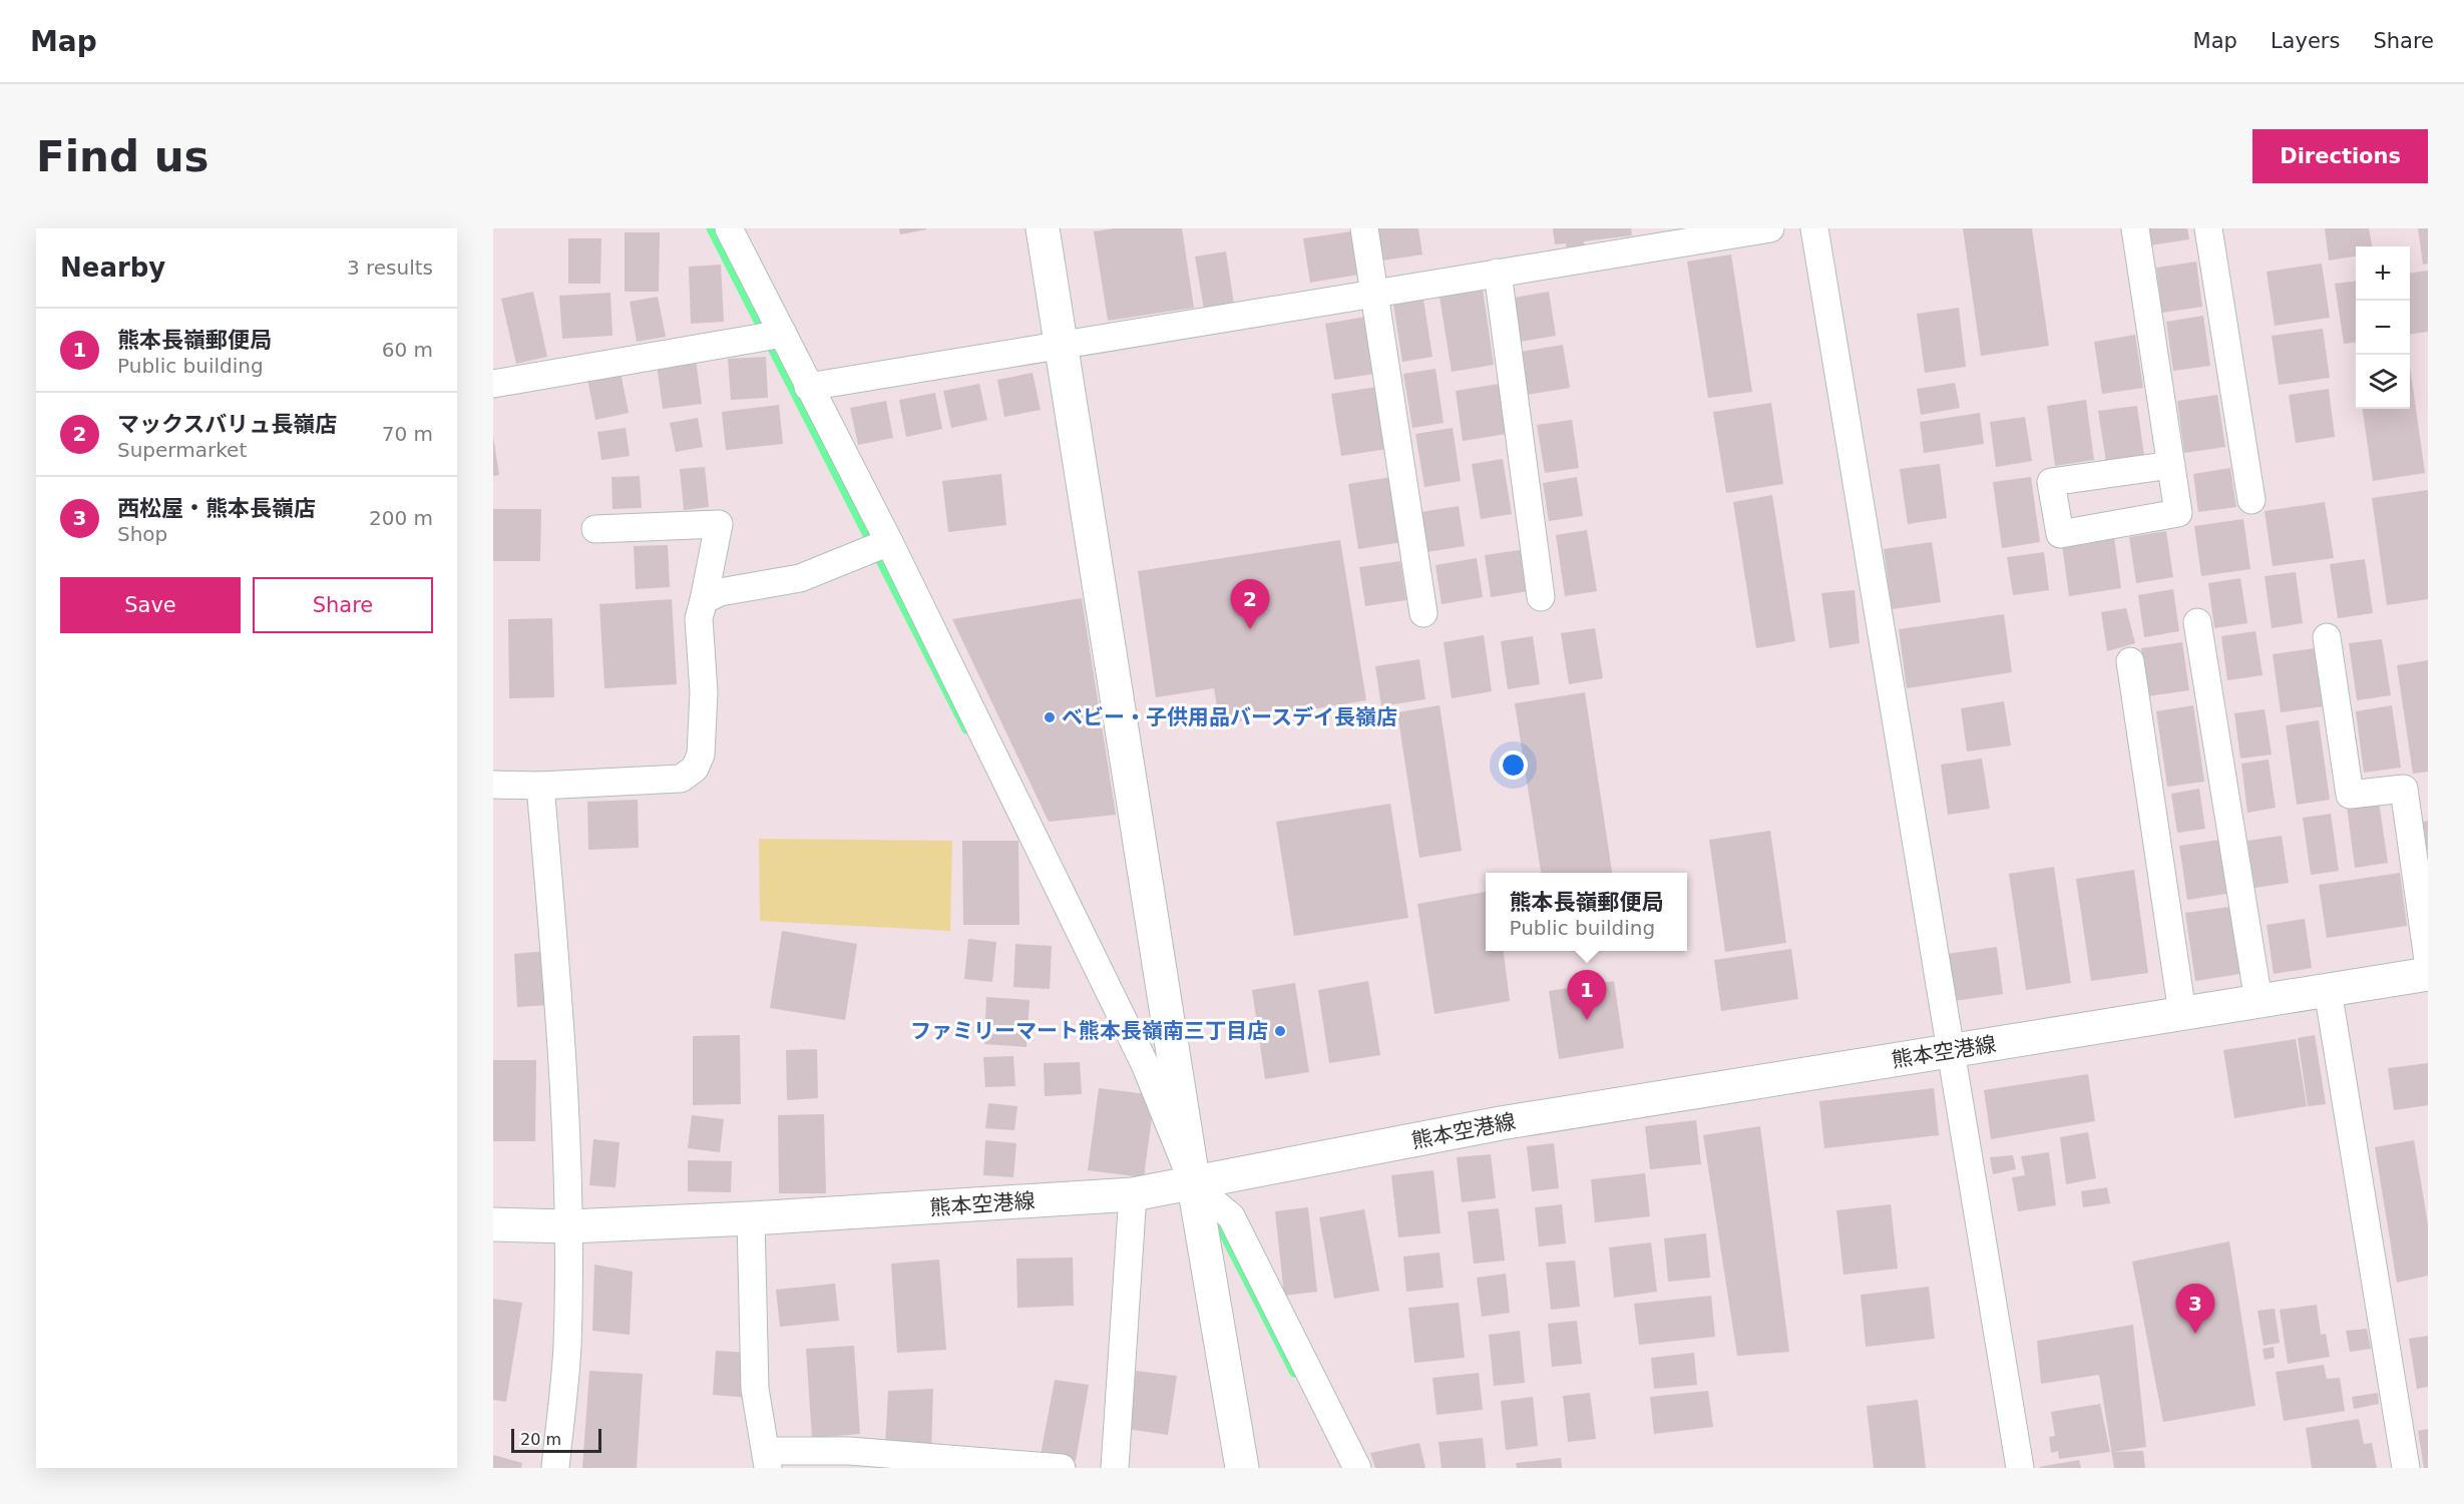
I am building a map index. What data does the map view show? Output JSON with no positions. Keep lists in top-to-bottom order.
{
  "streets": {
    "main road": ["熊本空港線"]
  },
  "places": ["ベビー・子供用品バースデイ長嶺店", "ファミリーマート熊本長嶺南三丁目店"],
  "scale_bar": "20 m",
  "page": {
    "header": "Map",
    "nav": ["Map", "Layers", "Share"],
    "buttons": [
      "Directions",
      ["Save", "Share"]
    ],
    "title": "Find us",
    "heading": ["Nearby", "3 results"],
    "map_buttons": ["+", "−"],
    "list": [
      {
        "mark": "1",
        "name": "熊本長嶺郵便局",
        "note": "Public building",
        "value": "60 m"
      },
      {
        "mark": "2",
        "name": "マックスバリュ長嶺店",
        "note": "Supermarket",
        "value": "70 m"
      },
      {
        "mark": "3",
        "name": "西松屋・熊本長嶺店",
        "note": "Shop",
        "value": "200 m"
      }
    ],
    "pins": ["2", "1", "3"],
    "popup": ["熊本長嶺郵便局", "Public building"],
    "scale": "20 m"
  }
}
